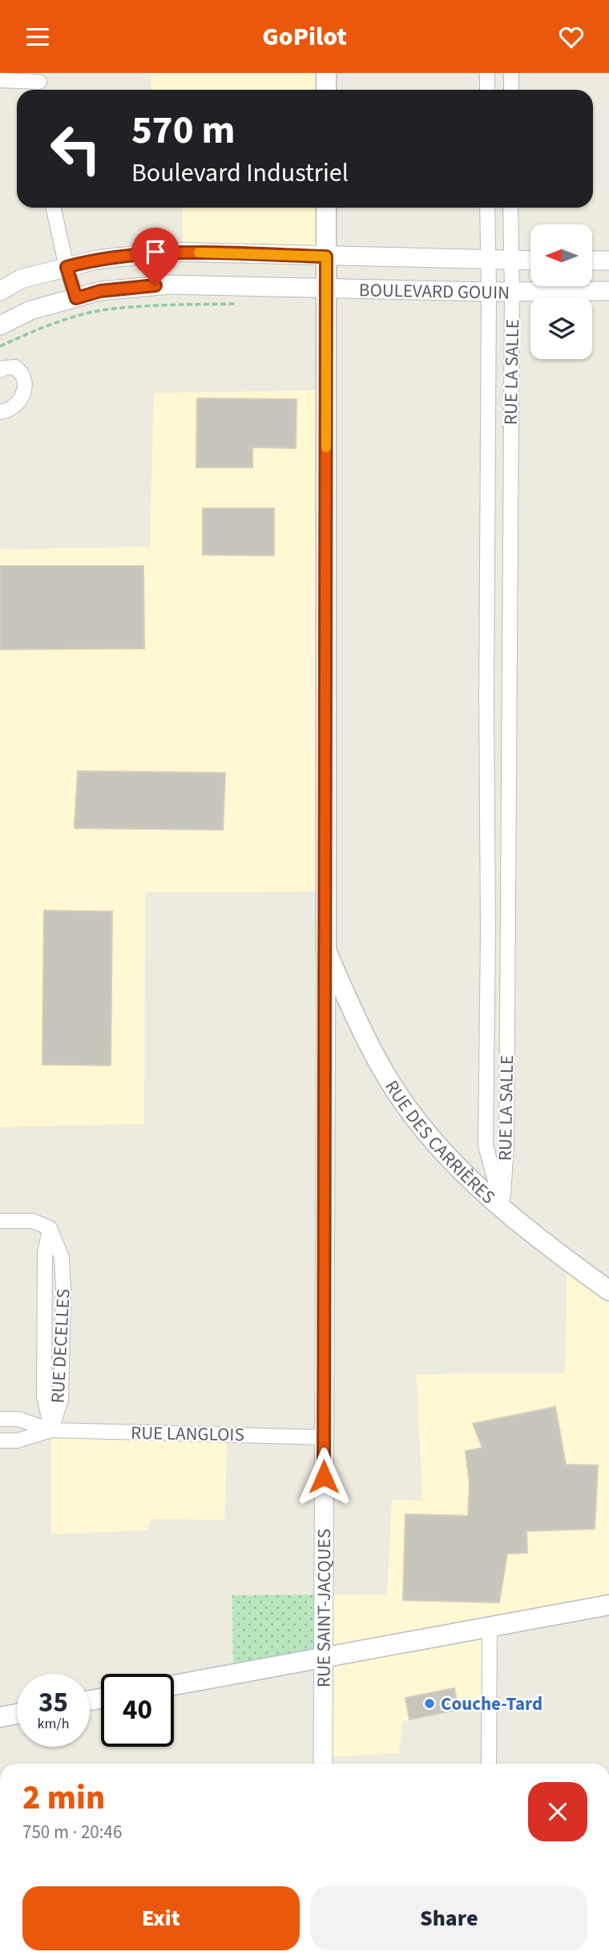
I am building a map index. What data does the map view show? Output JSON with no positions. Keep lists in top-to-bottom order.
{
  "streets": {
    "main road": ["RUE DES CARRIÈRES", "RUE SAINT-JACQUES"],
    "street": [
      "BOULEVARD GOUIN",
      "RUE LA SALLE",
      "RUE DECELLES",
      "RUE LANGLOIS"
    ]
  },
  "crossings": [
    ["BOULEVARD GOUIN", "RUE LA SALLE"],
    ["BOULEVARD GOUIN", "RUE SAINT-JACQUES"],
    ["RUE LA SALLE", "RUE DES CARRIÈRES"],
    ["RUE DES CARRIÈRES", "RUE SAINT-JACQUES"],
    ["RUE DECELLES", "RUE LANGLOIS"],
    ["RUE LANGLOIS", "RUE SAINT-JACQUES"]
  ],
  "places": ["Couche-Tard"],
  "north": "left",
  "page": {
    "header": "GoPilot",
    "turn": ["570 m", "Boulevard Industriel"],
    "speed": "35 km/h",
    "limit": "40",
    "heading": ["2 min", "750 m · 20:46"],
    "buttons": ["Exit", "Share"]
  }
}
